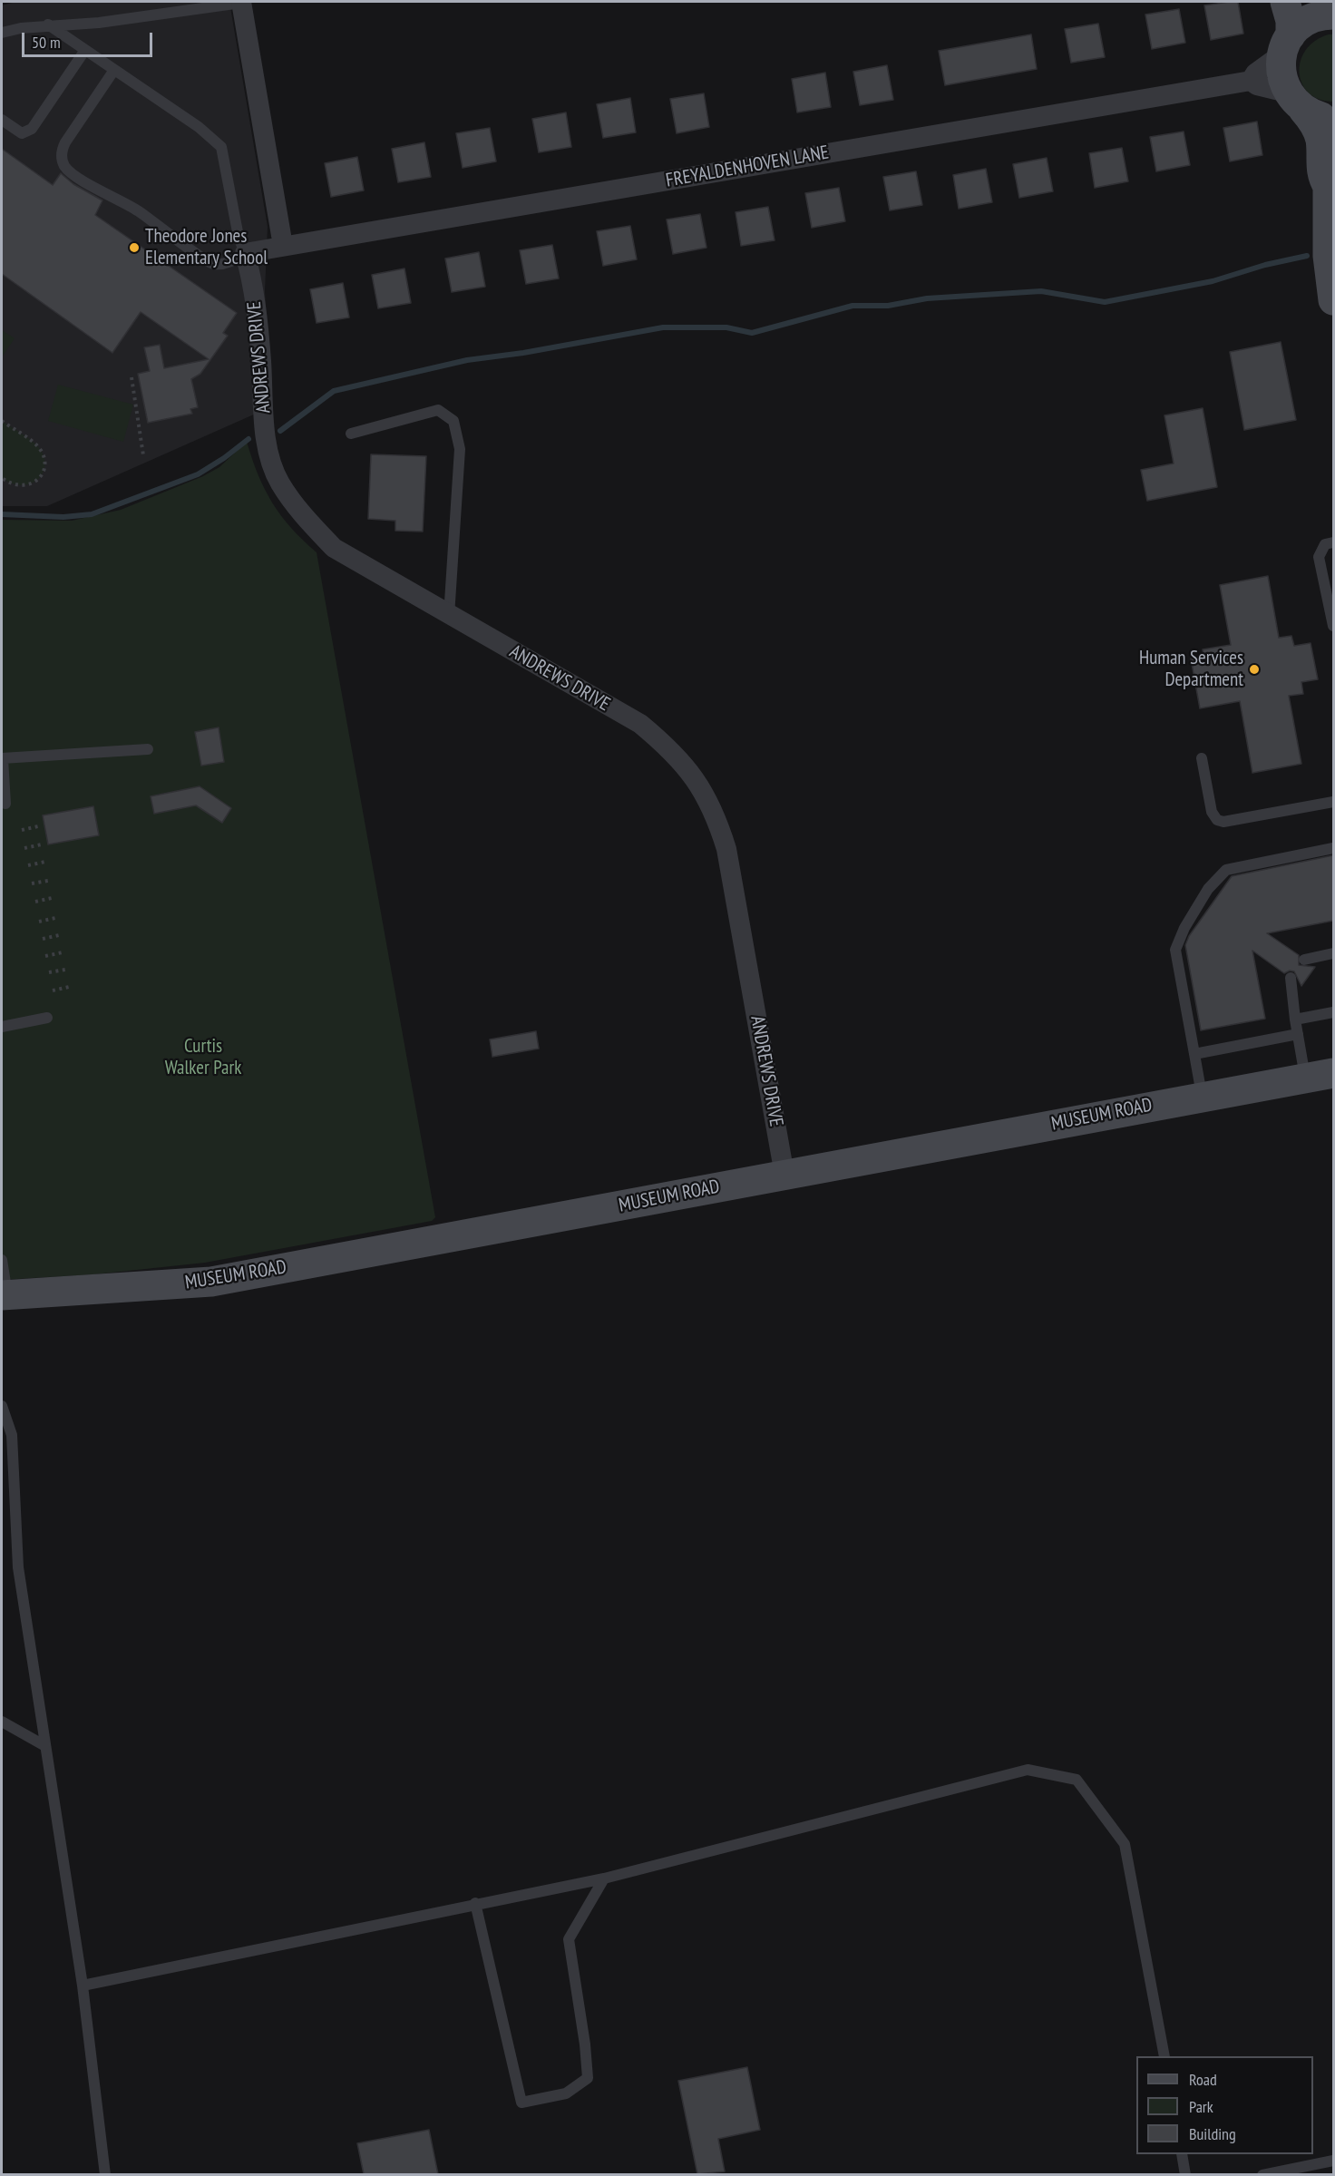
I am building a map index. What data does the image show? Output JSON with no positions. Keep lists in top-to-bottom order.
{
  "streets": {
    "street": ["FREYALDENHOVEN LANE", "ANDREWS DRIVE", "MUSEUM ROAD"]
  },
  "crossings": [
    ["FREYALDENHOVEN LANE", "ANDREWS DRIVE"],
    ["ANDREWS DRIVE", "MUSEUM ROAD"]
  ],
  "parks": ["Curtis Walker Park"],
  "places": ["Theodore Jones Elementary School", "Human Services Department"],
  "legend": ["Road", "Park", "Building"],
  "scale_bar": "50 m"
}
